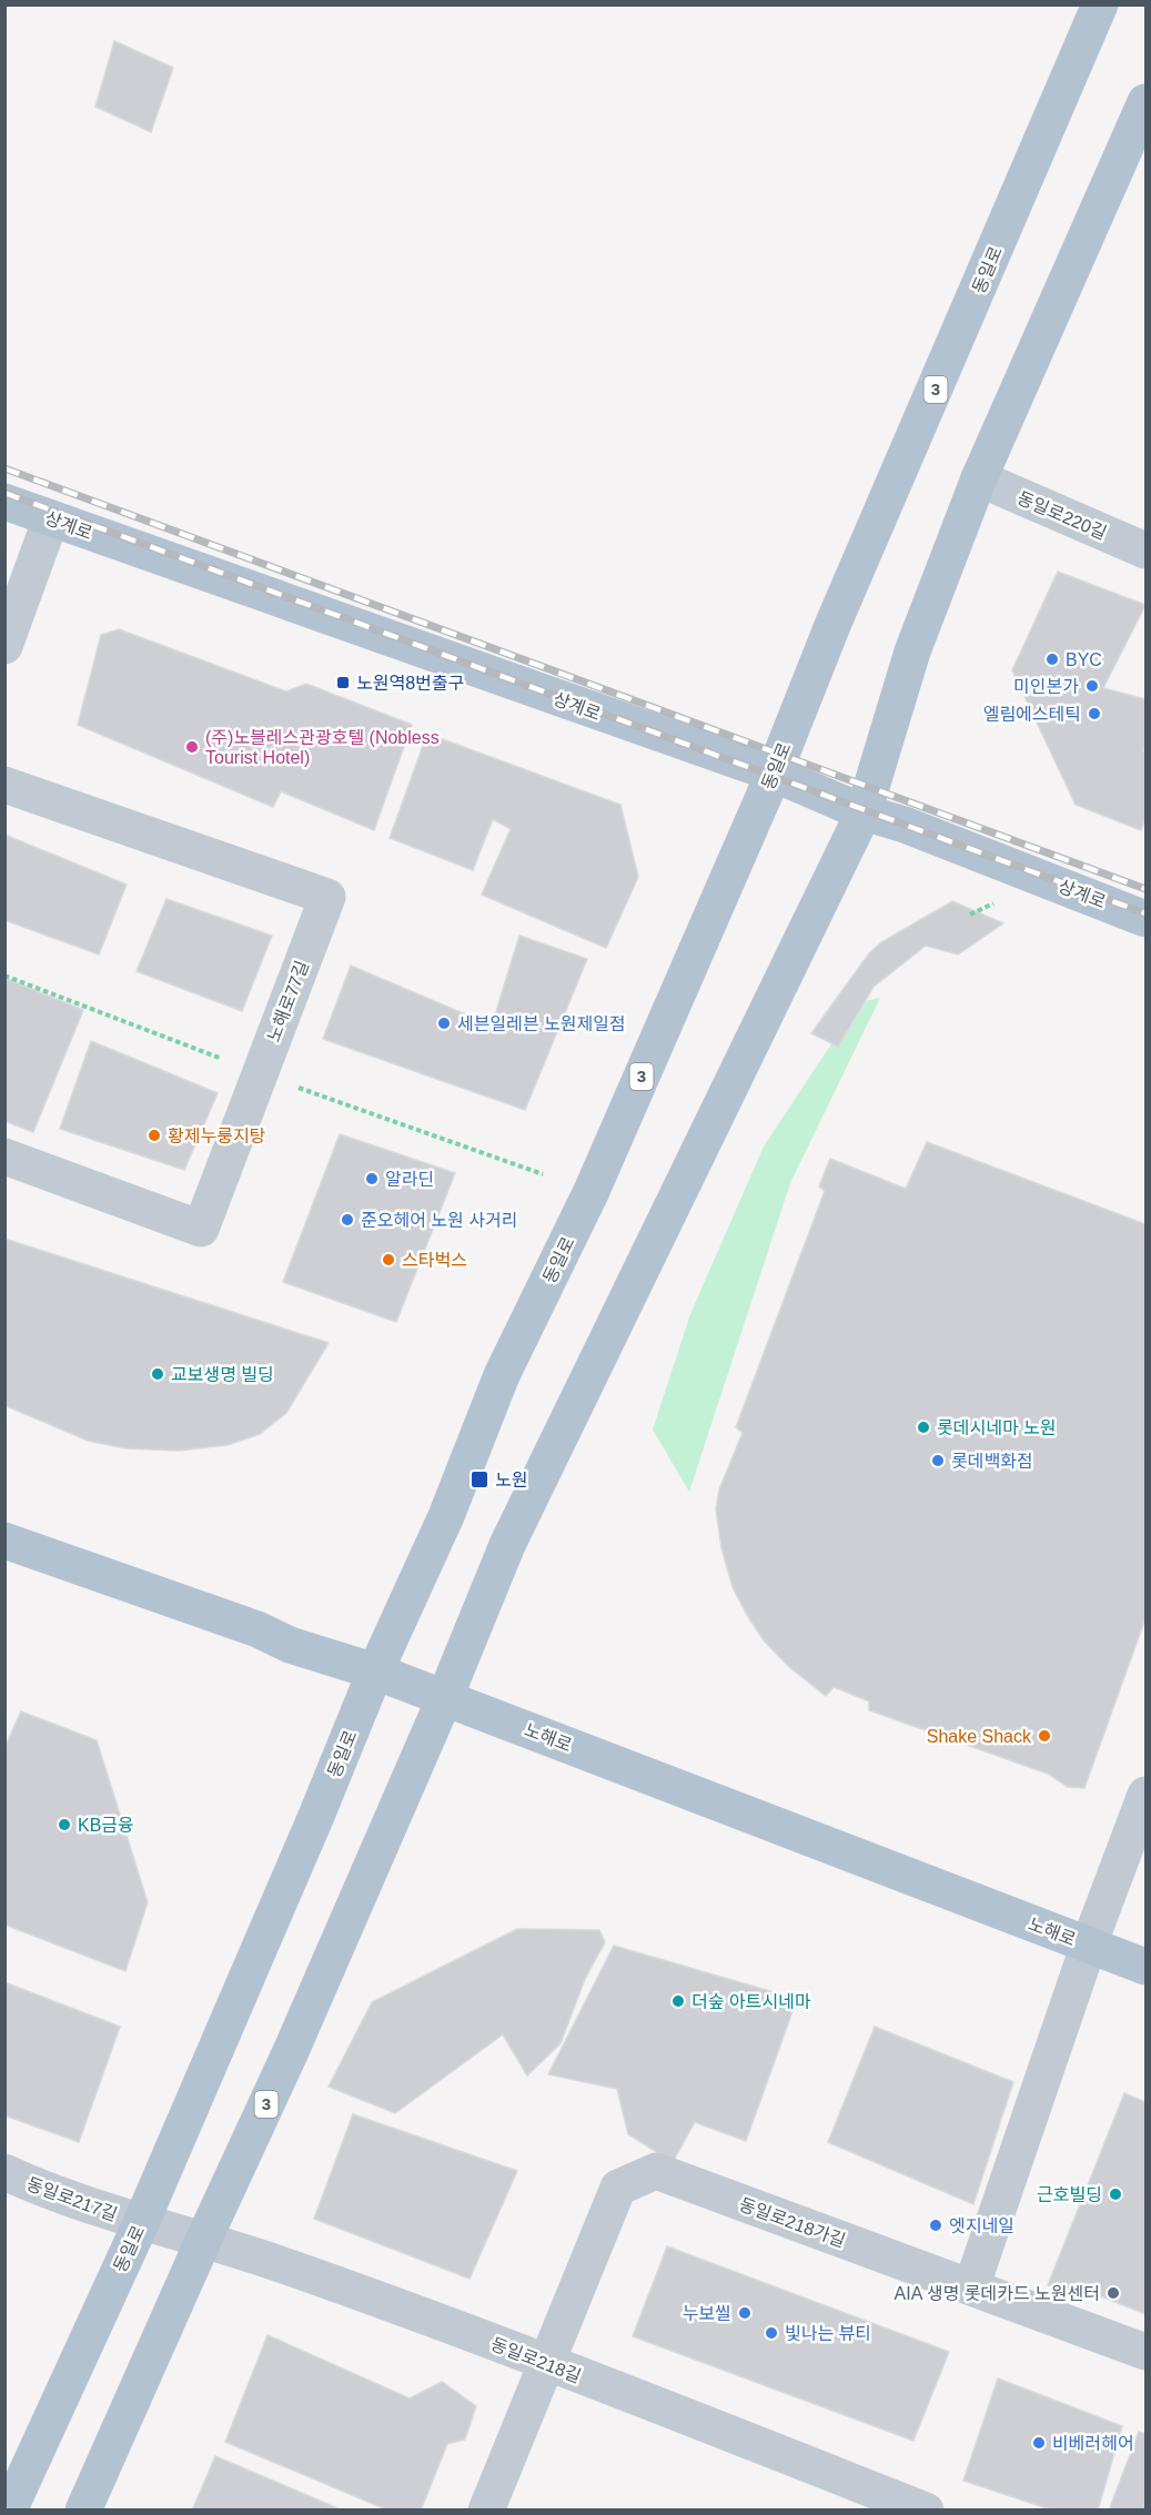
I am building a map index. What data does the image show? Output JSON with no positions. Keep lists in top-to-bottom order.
{
  "streets": {
    "main road": [
      "동일로",
      "3",
      "상계로",
      "노해로"
    ],
    "street": [
      "동일로220길",
      "노해로77길",
      "동일로217길",
      "동일로218가길",
      "동일로218길"
    ]
  },
  "crossings": [
    ["동일로", "상계로"],
    ["동일로", "노해로"],
    ["동일로", "동일로217길"],
    ["동일로", "동일로218길"],
    ["3", "동일로220길"],
    ["3", "상계로"],
    ["3", "노해로"],
    ["3", "동일로218길"],
    ["노해로", "동일로218가길"],
    ["동일로217길", "동일로218길"],
    ["동일로218가길", "동일로218길"]
  ],
  "places": {
    "other": [
      "BYC",
      "미인본가",
      "엘림에스테틱",
      "(주)노블레스관광호텔 (Nobless Tourist Hotel)",
      "세븐일레븐 노원제일점",
      "황제누룽지탕",
      "알라딘",
      "준오헤어 노원 사거리",
      "스타벅스",
      "교보생명 빌딩",
      "롯데시네마 노원",
      "롯데백화점",
      "Shake Shack",
      "KB금융",
      "더숲 아트시네마",
      "근호빌딩",
      "엣지네일",
      "AIA 생명 롯데카드 노원센터",
      "누보씰",
      "빛나는 뷰티",
      "비베러헤어"
    ],
    "transit": ["노원역8번출구", "노원"]
  }
}
